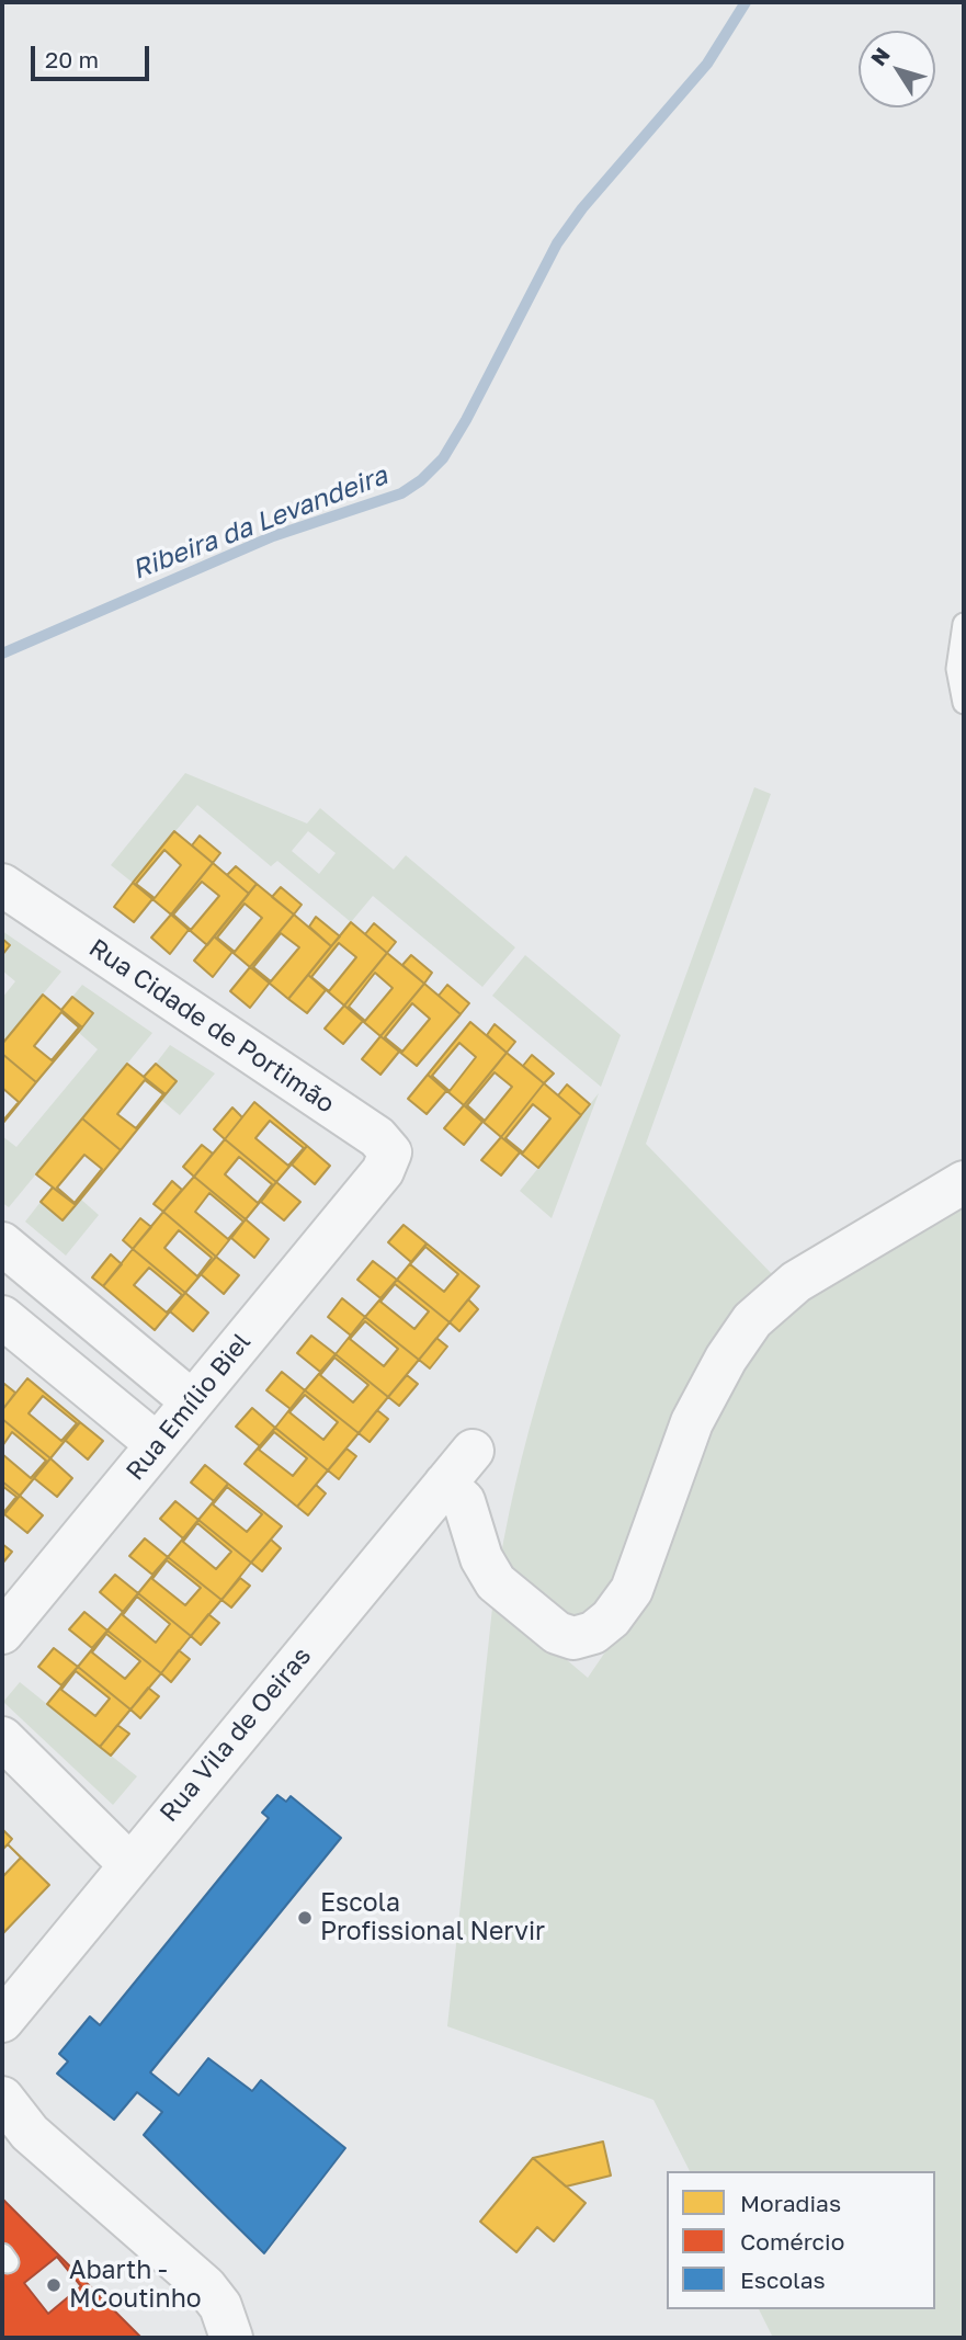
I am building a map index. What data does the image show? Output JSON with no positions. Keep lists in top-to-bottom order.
{
  "streets": {
    "street": ["Rua Cidade de Portimão", "Rua Emílio Biel", "Rua Vila de Oeiras"]
  },
  "crossings": [
    ["Rua Cidade de Portimão", "Rua Emílio Biel"]
  ],
  "water": ["Ribeira da Levandeira"],
  "places": ["Escola Profissional Nervir", "Abarth - MCoutinho"],
  "legend": ["Moradias", "Comércio", "Escolas"],
  "scale_bar": "20 m",
  "north": "top left"
}
